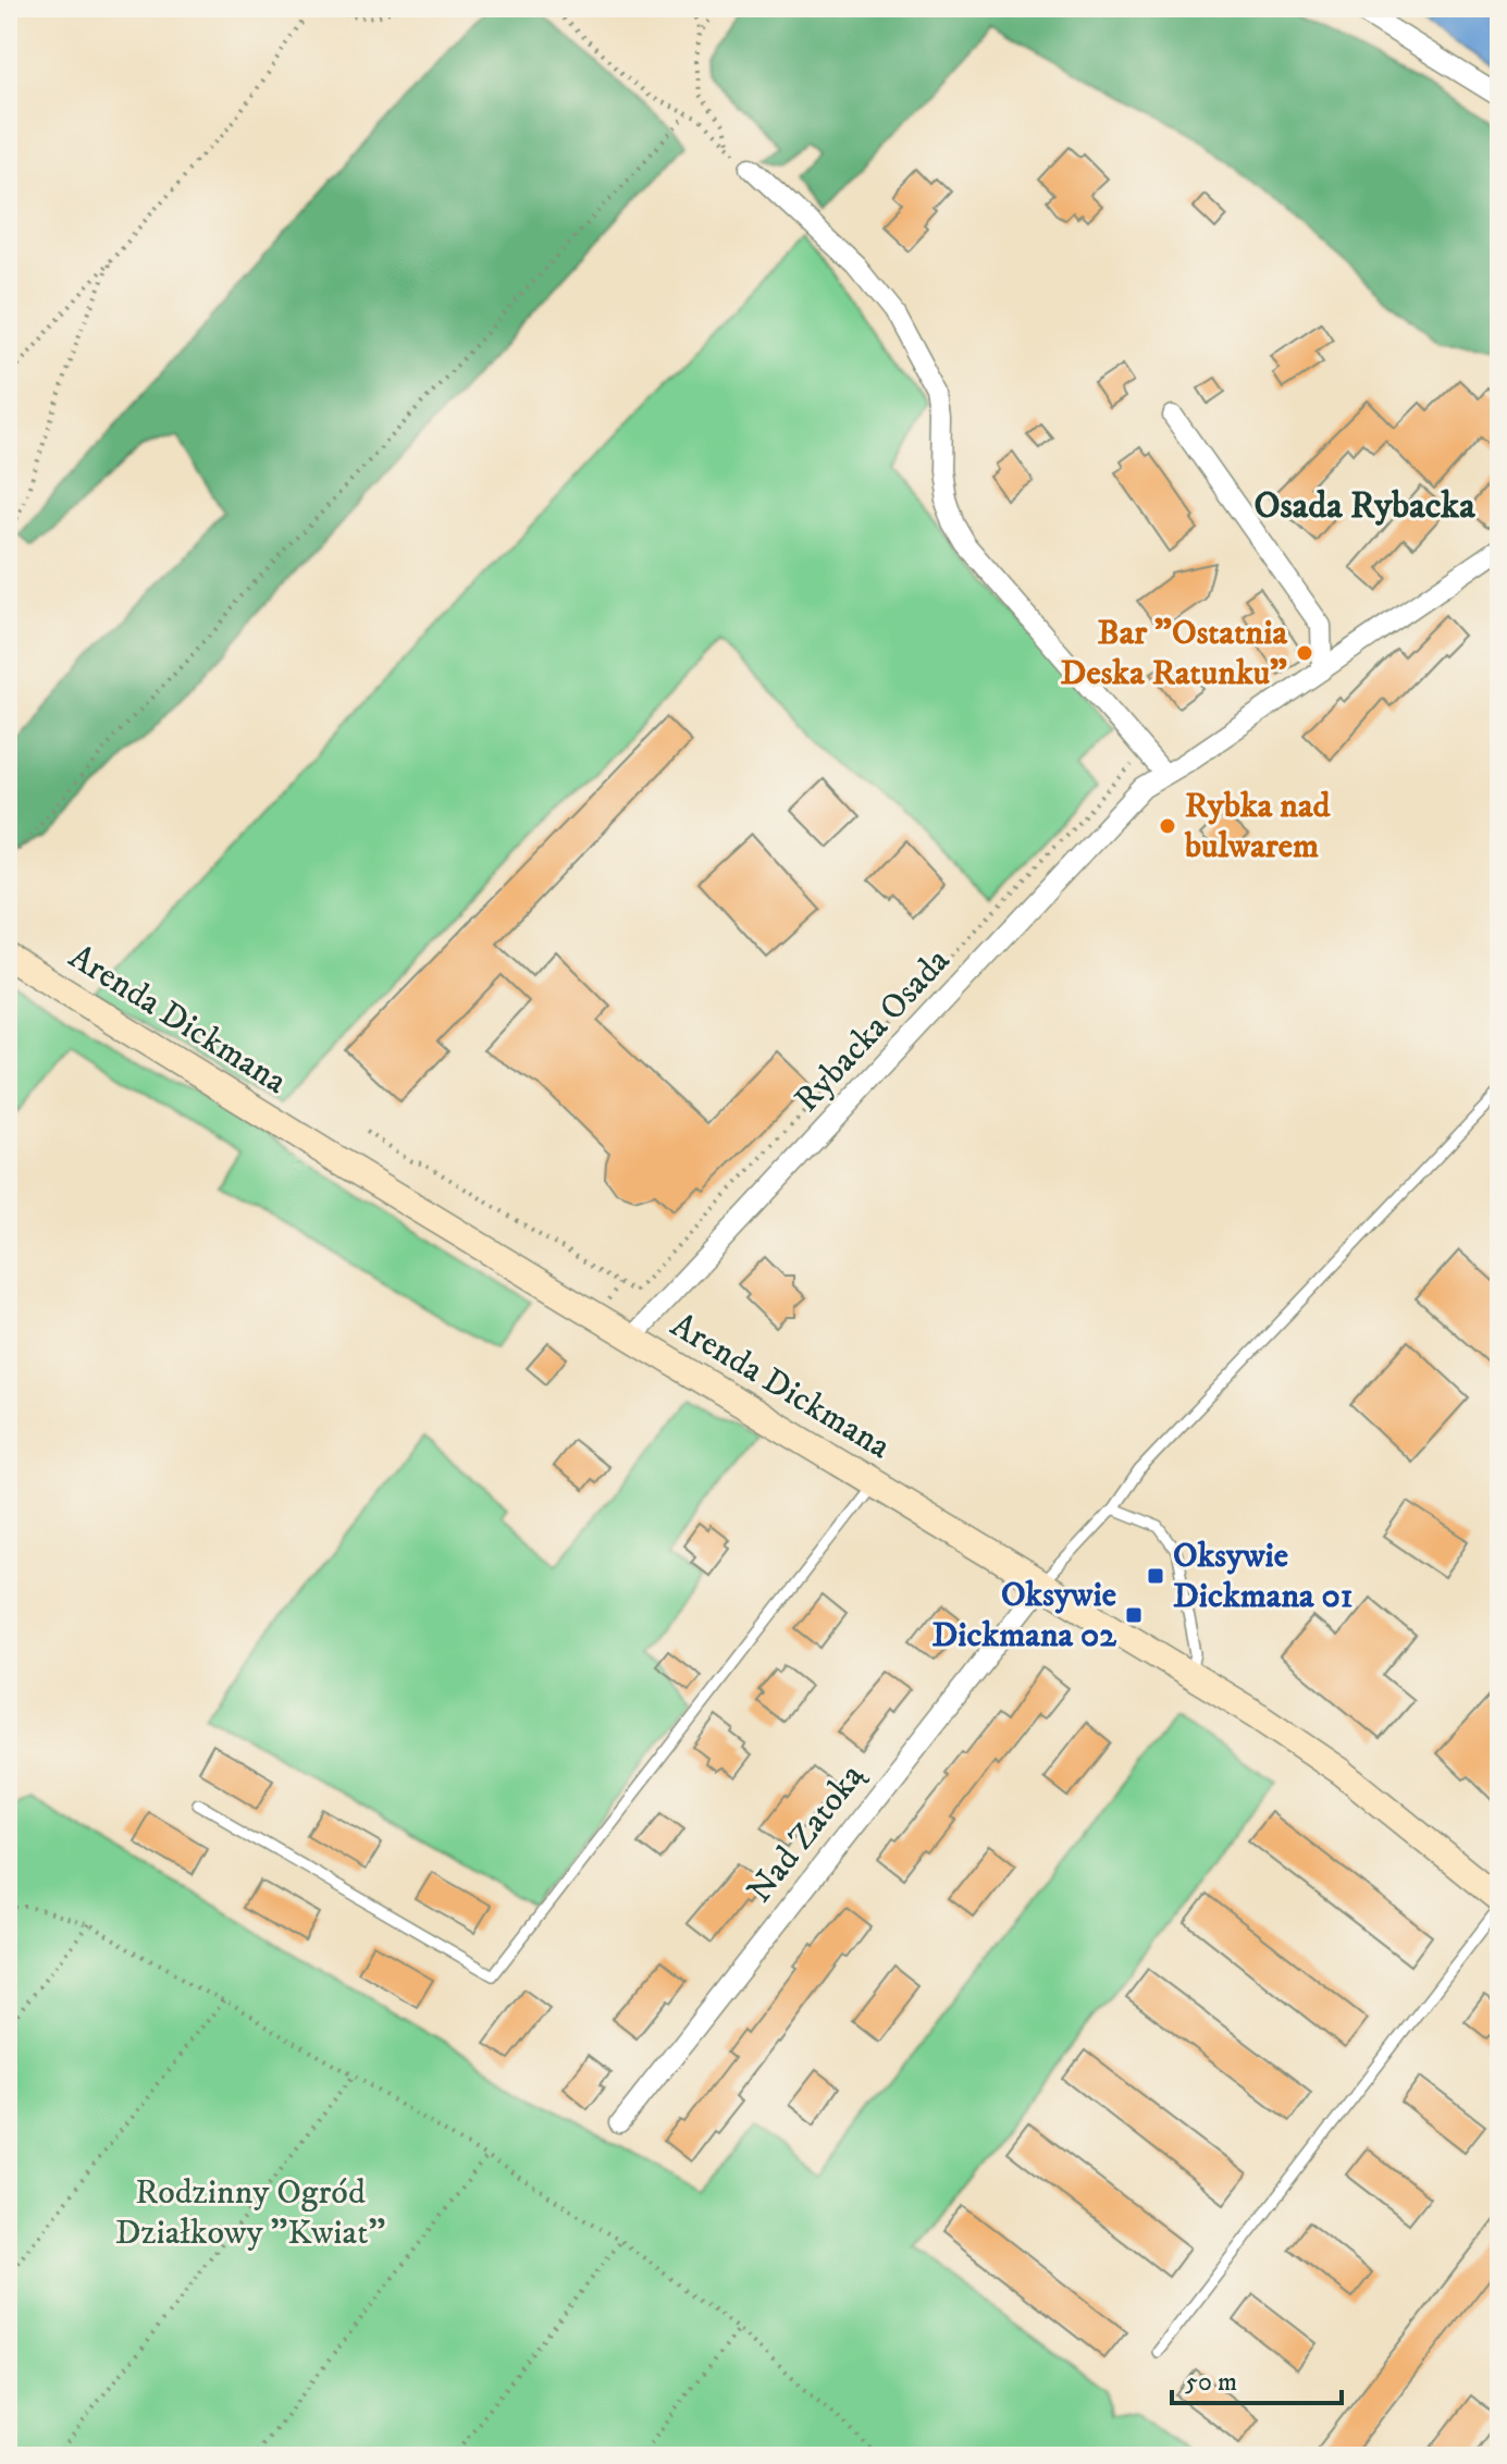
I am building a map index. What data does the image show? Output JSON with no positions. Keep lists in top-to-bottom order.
{
  "streets": {
    "street": ["Arenda Dickmana", "Rybacka Osada", "Nad Zatoką"]
  },
  "crossings": [
    ["Arenda Dickmana", "Rybacka Osada"],
    ["Arenda Dickmana", "Nad Zatoką"]
  ],
  "districts": ["Osada Rybacka"],
  "parks": ["Rodzinny Ogród Działkowy \"Kwiat\""],
  "places": {
    "other": ["Bar \"Ostatnia Deska Ratunku\"", "Rybka nad bulwarem"],
    "transit": ["Oksywie Dickmana 01", "Oksywie Dickmana 02"]
  },
  "scale_bar": "50 m"
}
